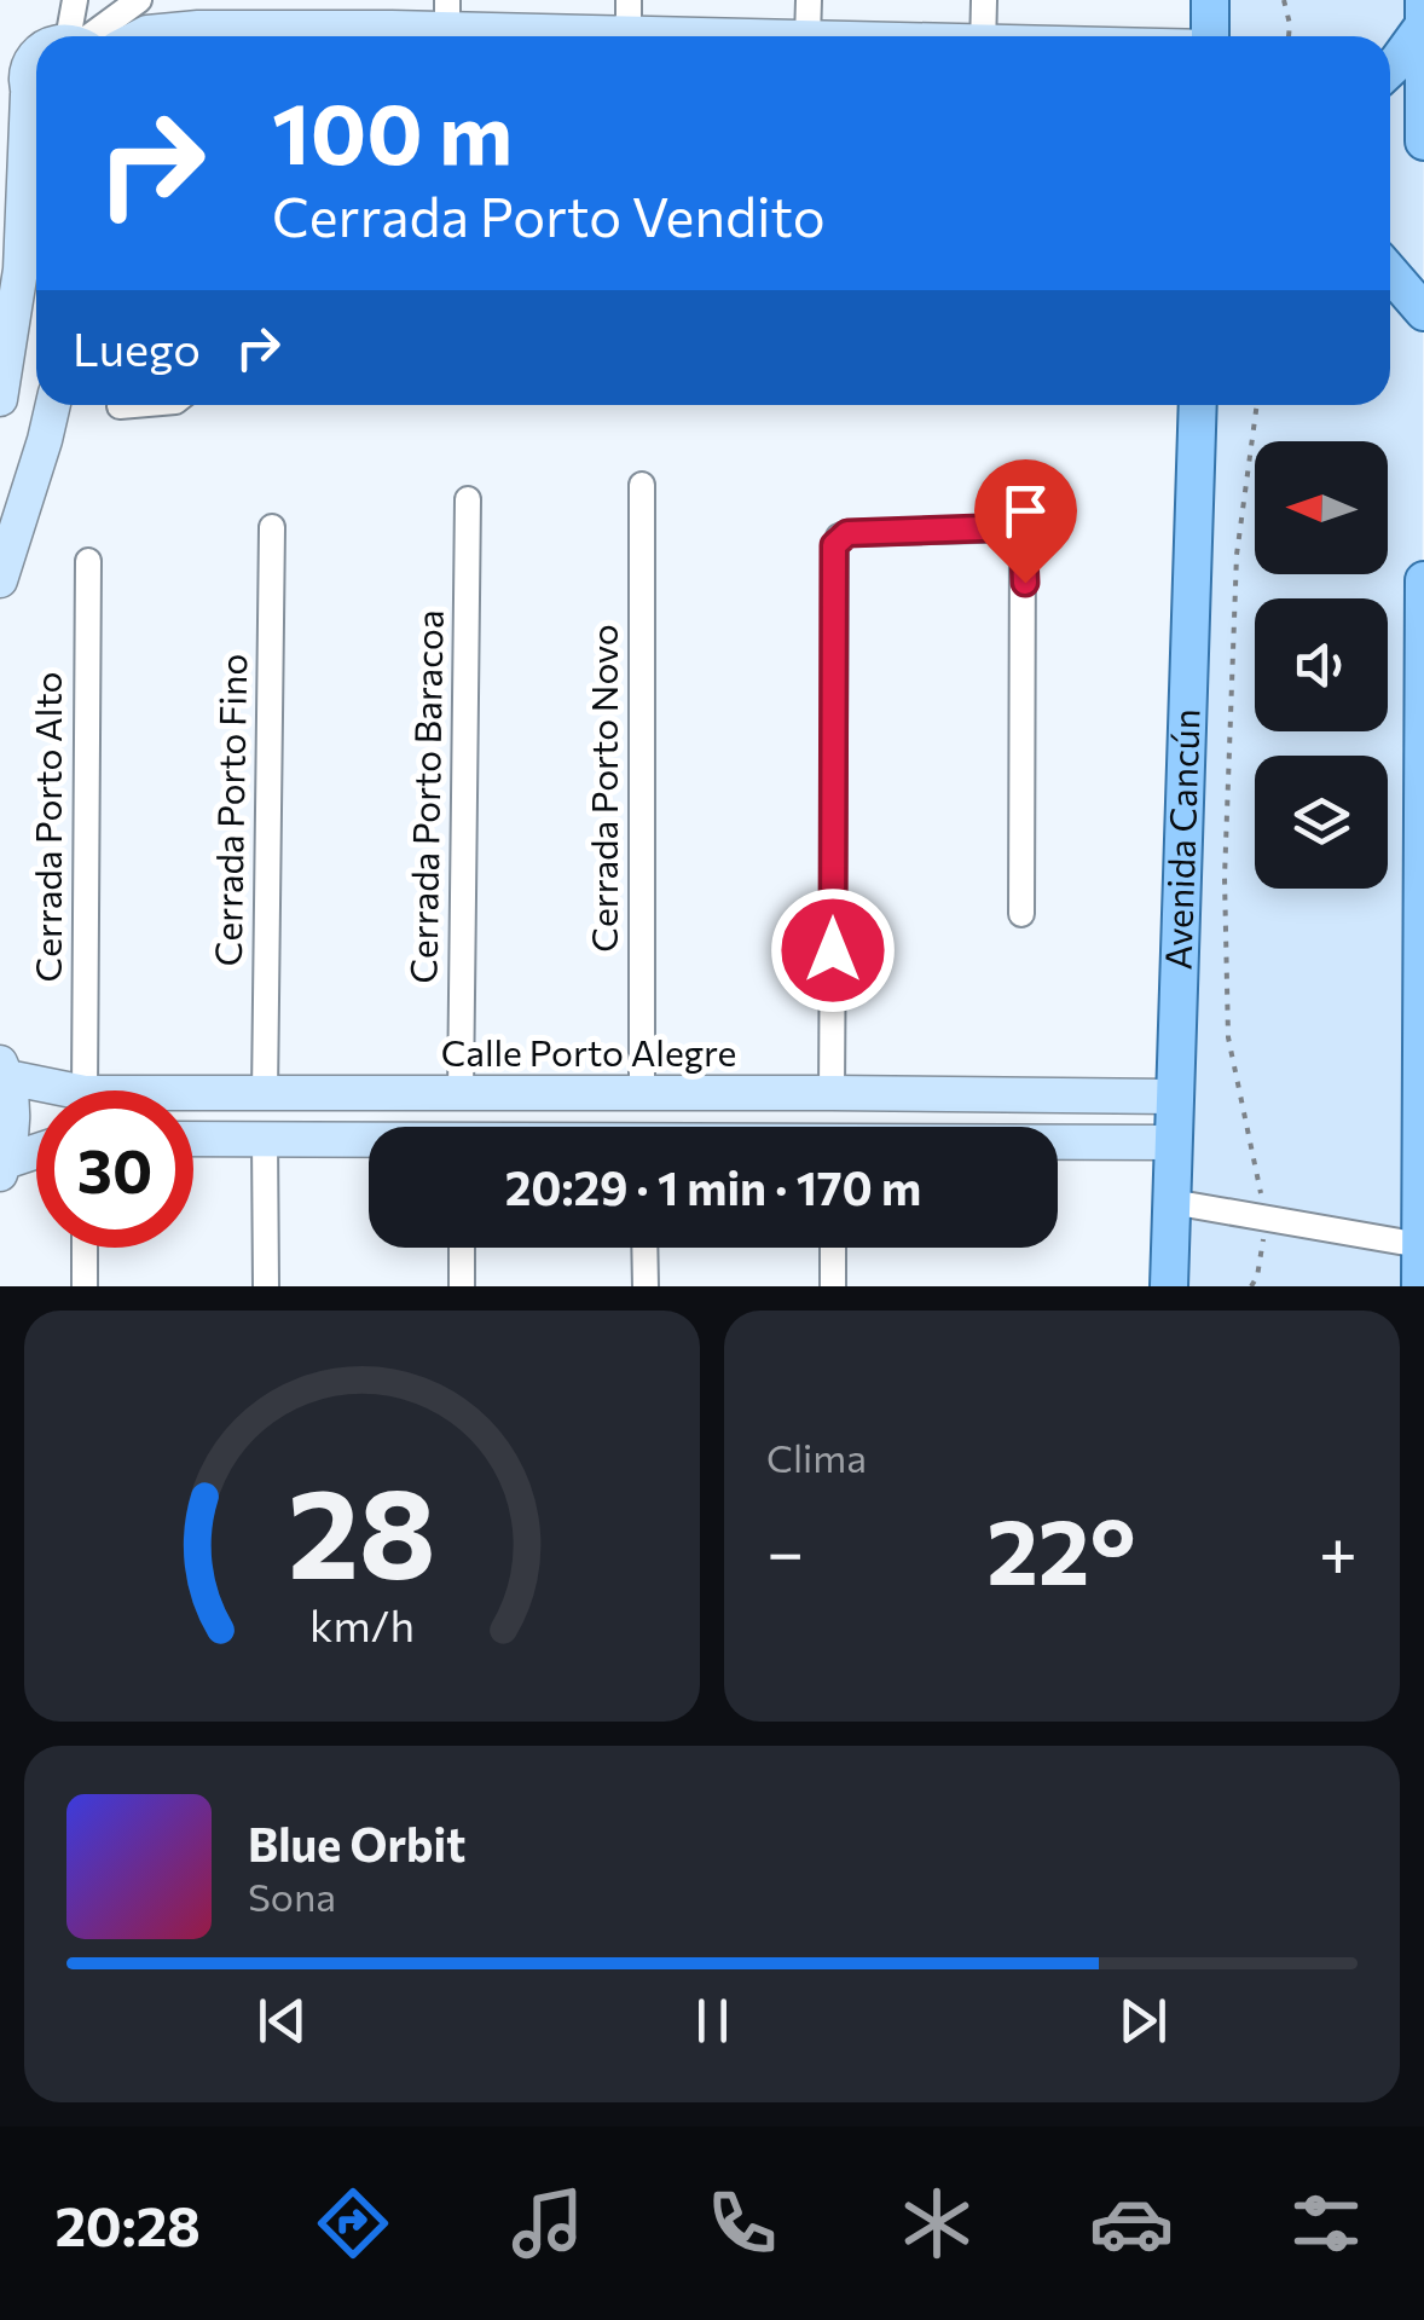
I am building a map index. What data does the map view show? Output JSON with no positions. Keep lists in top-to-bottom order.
{
  "streets": {
    "main road": ["Avenida Cancún"],
    "street": [
      "Cerrada Porto Novo",
      "Cerrada Porto Baracoa",
      "Cerrada Porto Fino",
      "Cerrada Porto Alto",
      "Calle Porto Alegre"
    ]
  },
  "crossings": [
    ["Cerrada Porto Novo", "Calle Porto Alegre"],
    ["Cerrada Porto Baracoa", "Calle Porto Alegre"],
    ["Cerrada Porto Fino", "Calle Porto Alegre"],
    ["Avenida Cancún", "Calle Porto Alegre"]
  ],
  "north": "left",
  "page": {
    "turn": ["100 m", "Cerrada Porto Vendito"],
    "then": "Luego",
    "limit": "30",
    "trip": "20:29 · 1 min · 170 m",
    "tile": "Clima",
    "heat": ["−", "22°", "+"],
    "song": ["Blue Orbit", "Sona"],
    "tabs": "20:28",
    "gauge": ["28", "km/h"]
  }
}
